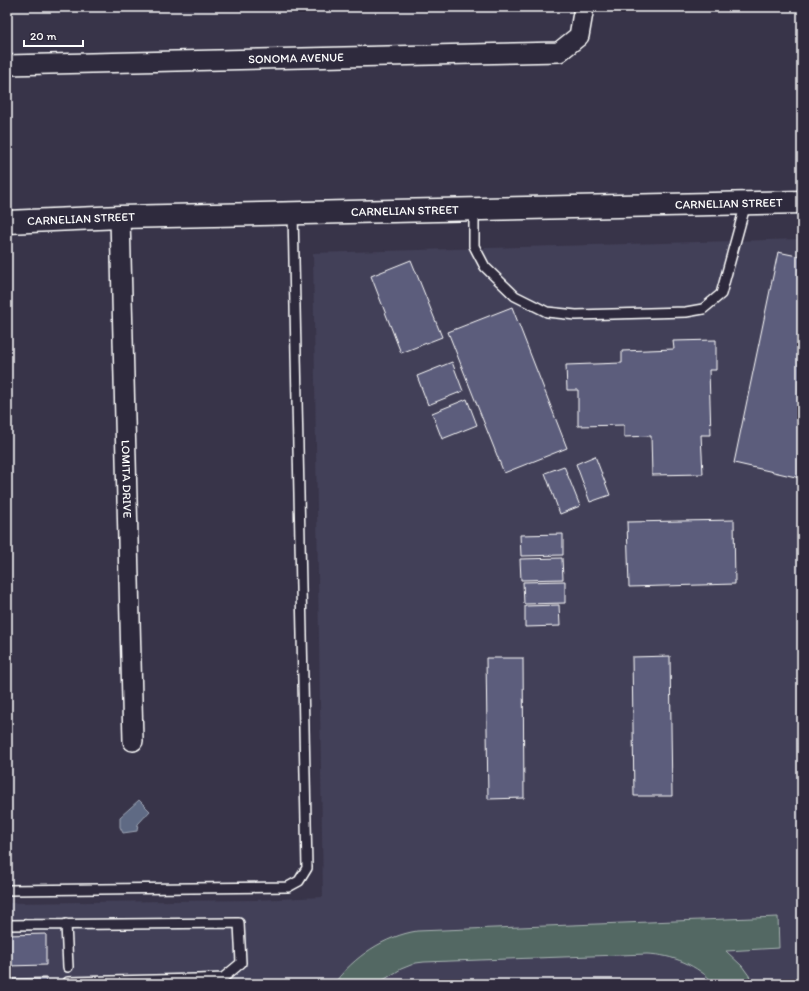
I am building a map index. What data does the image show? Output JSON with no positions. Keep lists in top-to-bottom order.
{
  "streets": {
    "main road": ["CARNELIAN STREET"],
    "street": ["SONOMA AVENUE", "LOMITA DRIVE"]
  },
  "crossings": [
    ["CARNELIAN STREET", "LOMITA DRIVE"]
  ],
  "scale_bar": "20 m"
}
